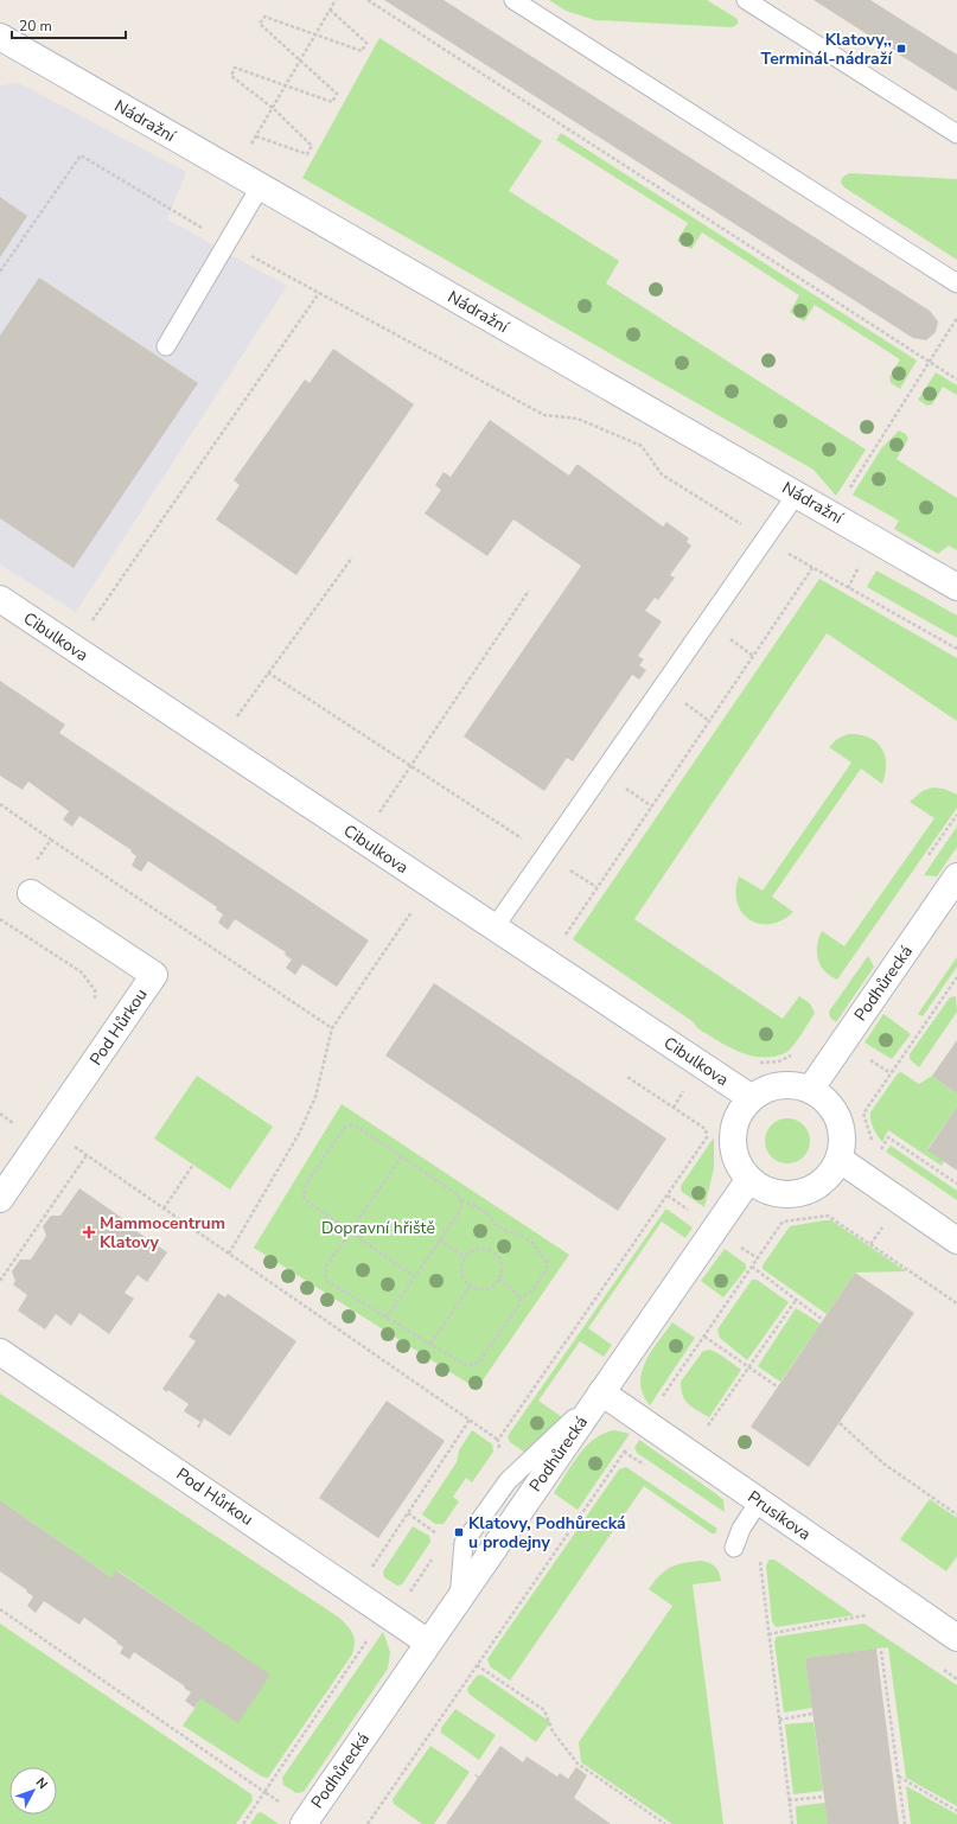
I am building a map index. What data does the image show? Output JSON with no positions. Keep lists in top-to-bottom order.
{
  "streets": {
    "street": [
      "Nádražní",
      "Cibulkova",
      "Podhůrecká",
      "Pod Hůrkou",
      "Prusíkova"
    ]
  },
  "crossings": [
    ["Cibulkova", "Podhůrecká"],
    ["Podhůrecká", "Pod Hůrkou"],
    ["Podhůrecká", "Prusíkova"]
  ],
  "parks": ["Dopravní hřiště"],
  "places": {
    "transit": ["Klatovy,, Terminál-nádraží", "Klatovy, Podhůrecká u prodejny"],
    "health": ["Mammocentrum Klatovy"]
  },
  "scale_bar": "20 m",
  "north": "top right"
}
